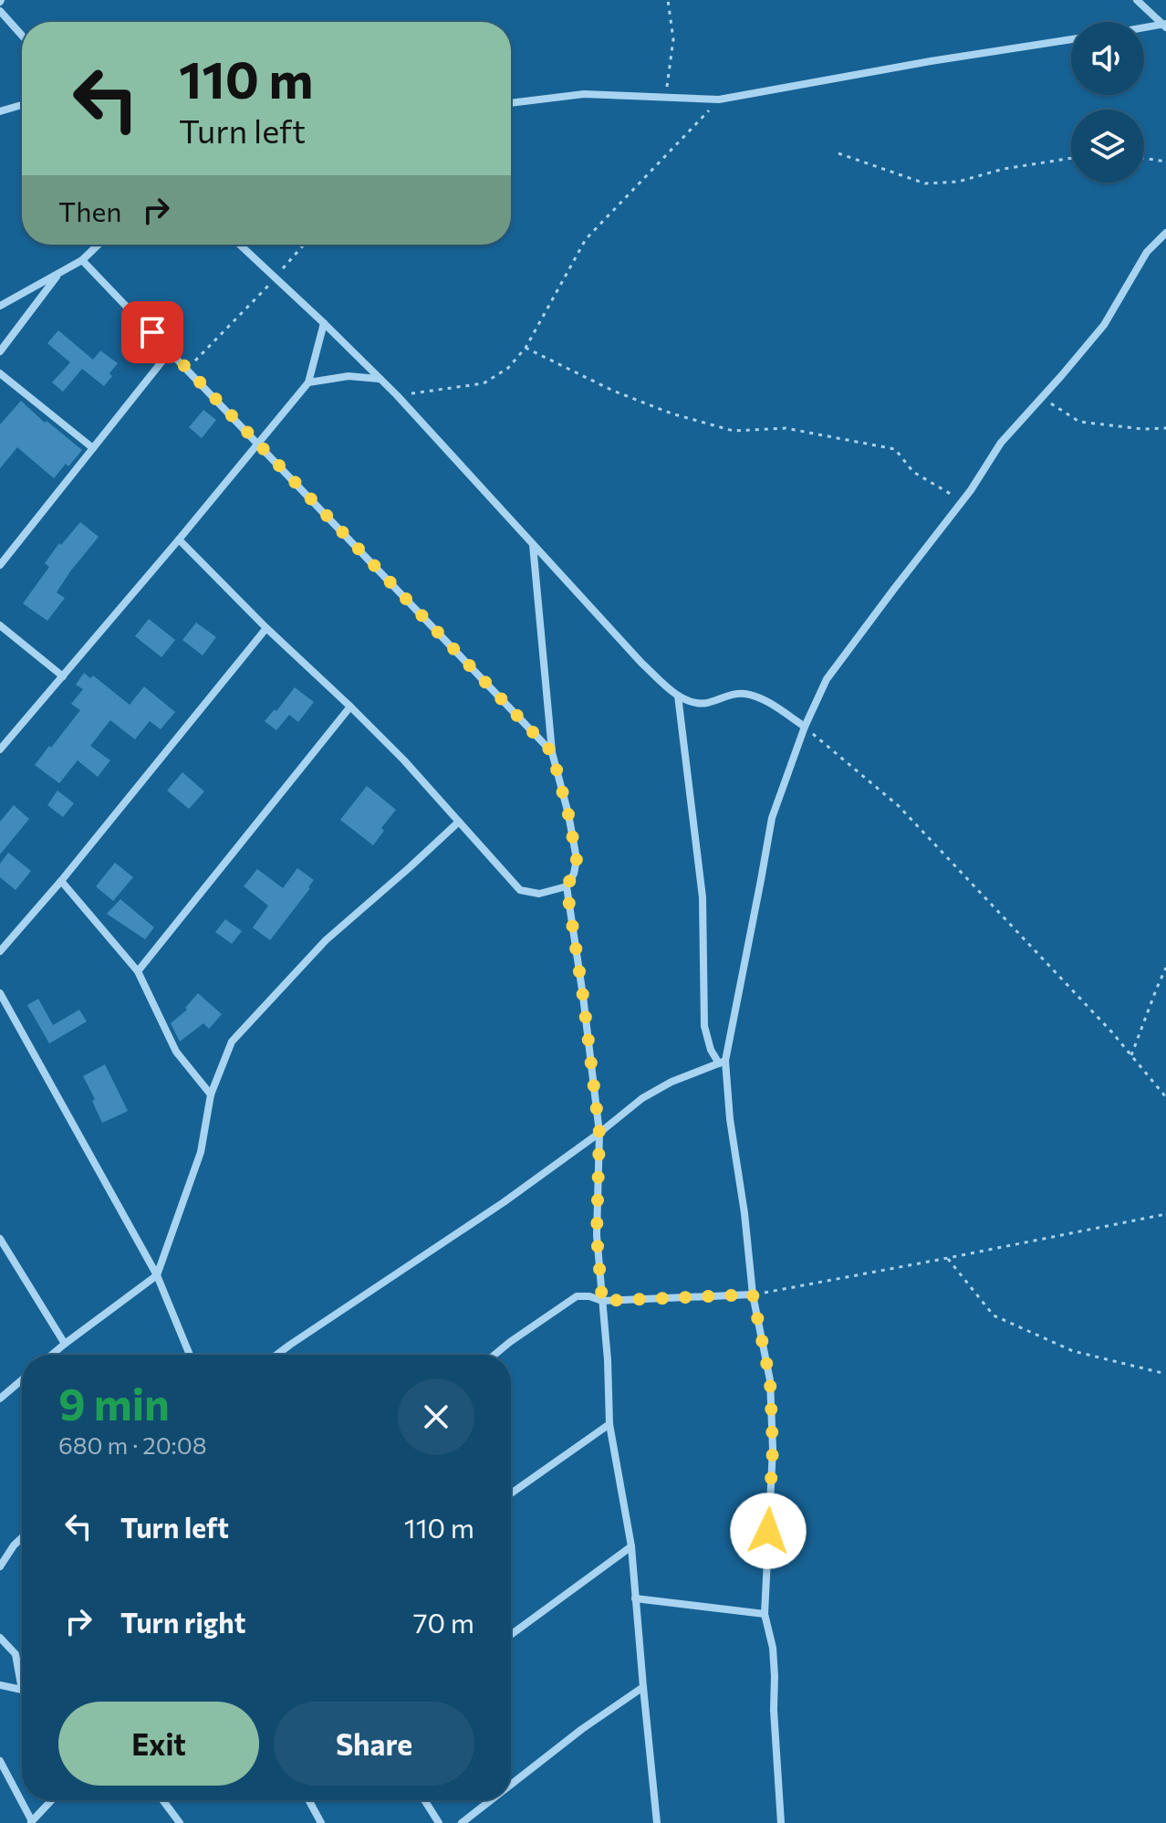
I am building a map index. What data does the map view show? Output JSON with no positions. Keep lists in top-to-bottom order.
{
  "page": {
    "turn": ["110 m", "Turn left"],
    "then": "Then",
    "heading": ["9 min", "680 m · 20:08"],
    "list": [
      {
        "name": "Turn left",
        "value": "110 m"
      },
      {
        "name": "Turn right",
        "value": "70 m"
      }
    ],
    "buttons": ["Exit", "Share"]
  }
}
